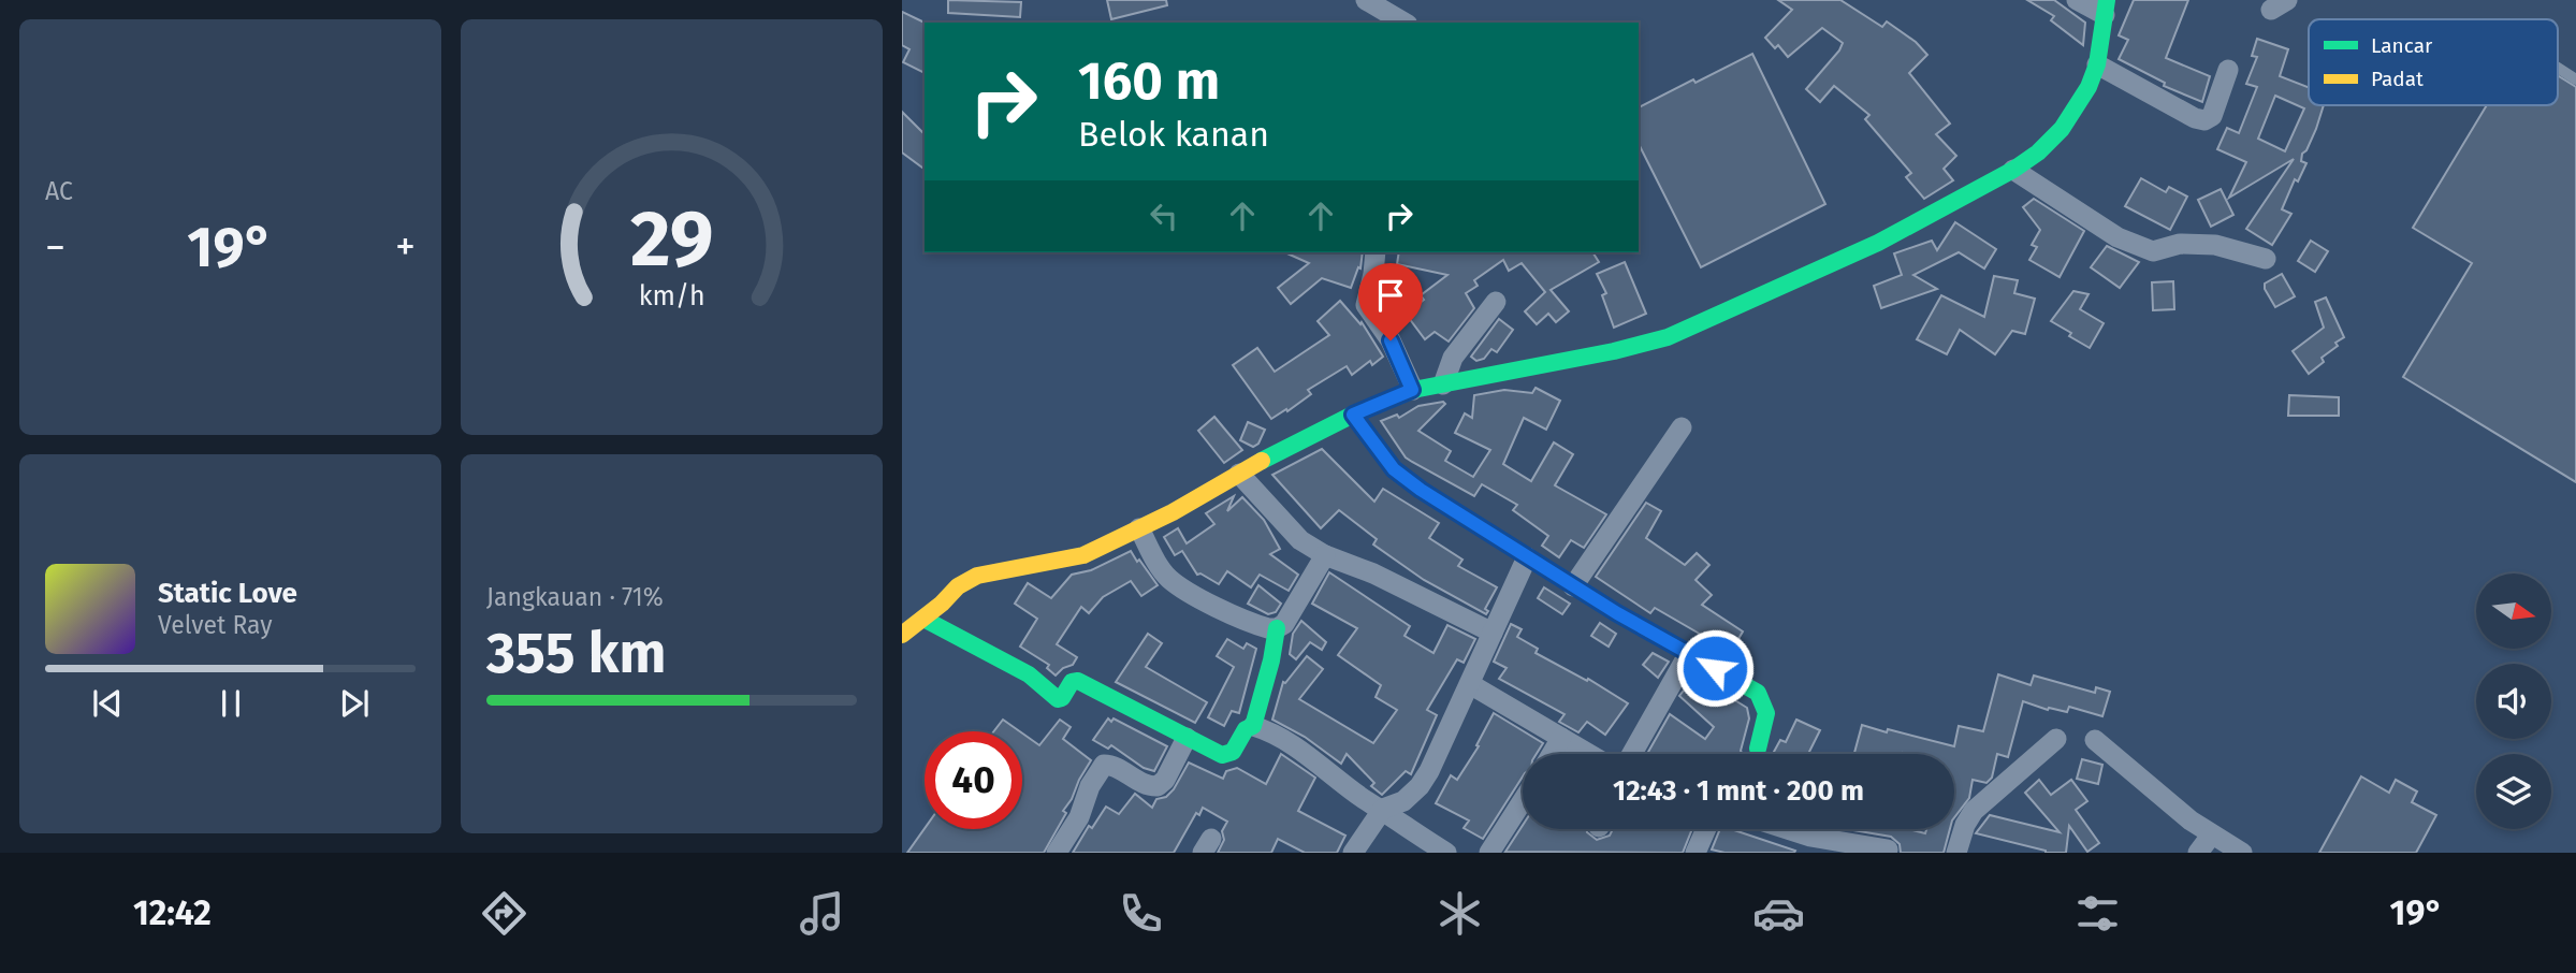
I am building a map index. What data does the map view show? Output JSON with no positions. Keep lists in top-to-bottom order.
{
  "legend": ["Lancar", "Padat"],
  "north": "right",
  "page": {
    "tile": [
      "AC",
      ["Jangkauan · 71%", "355 km"]
    ],
    "turn": ["160 m", "Belok kanan"],
    "heat": ["−", "19°", "+"],
    "song": ["Static Love", "Velvet Ray"],
    "limit": "40",
    "trip": "12:43 · 1 mnt · 200 m",
    "tabs": ["12:42", "19°"],
    "gauge": ["29", "km/h"]
  }
}
